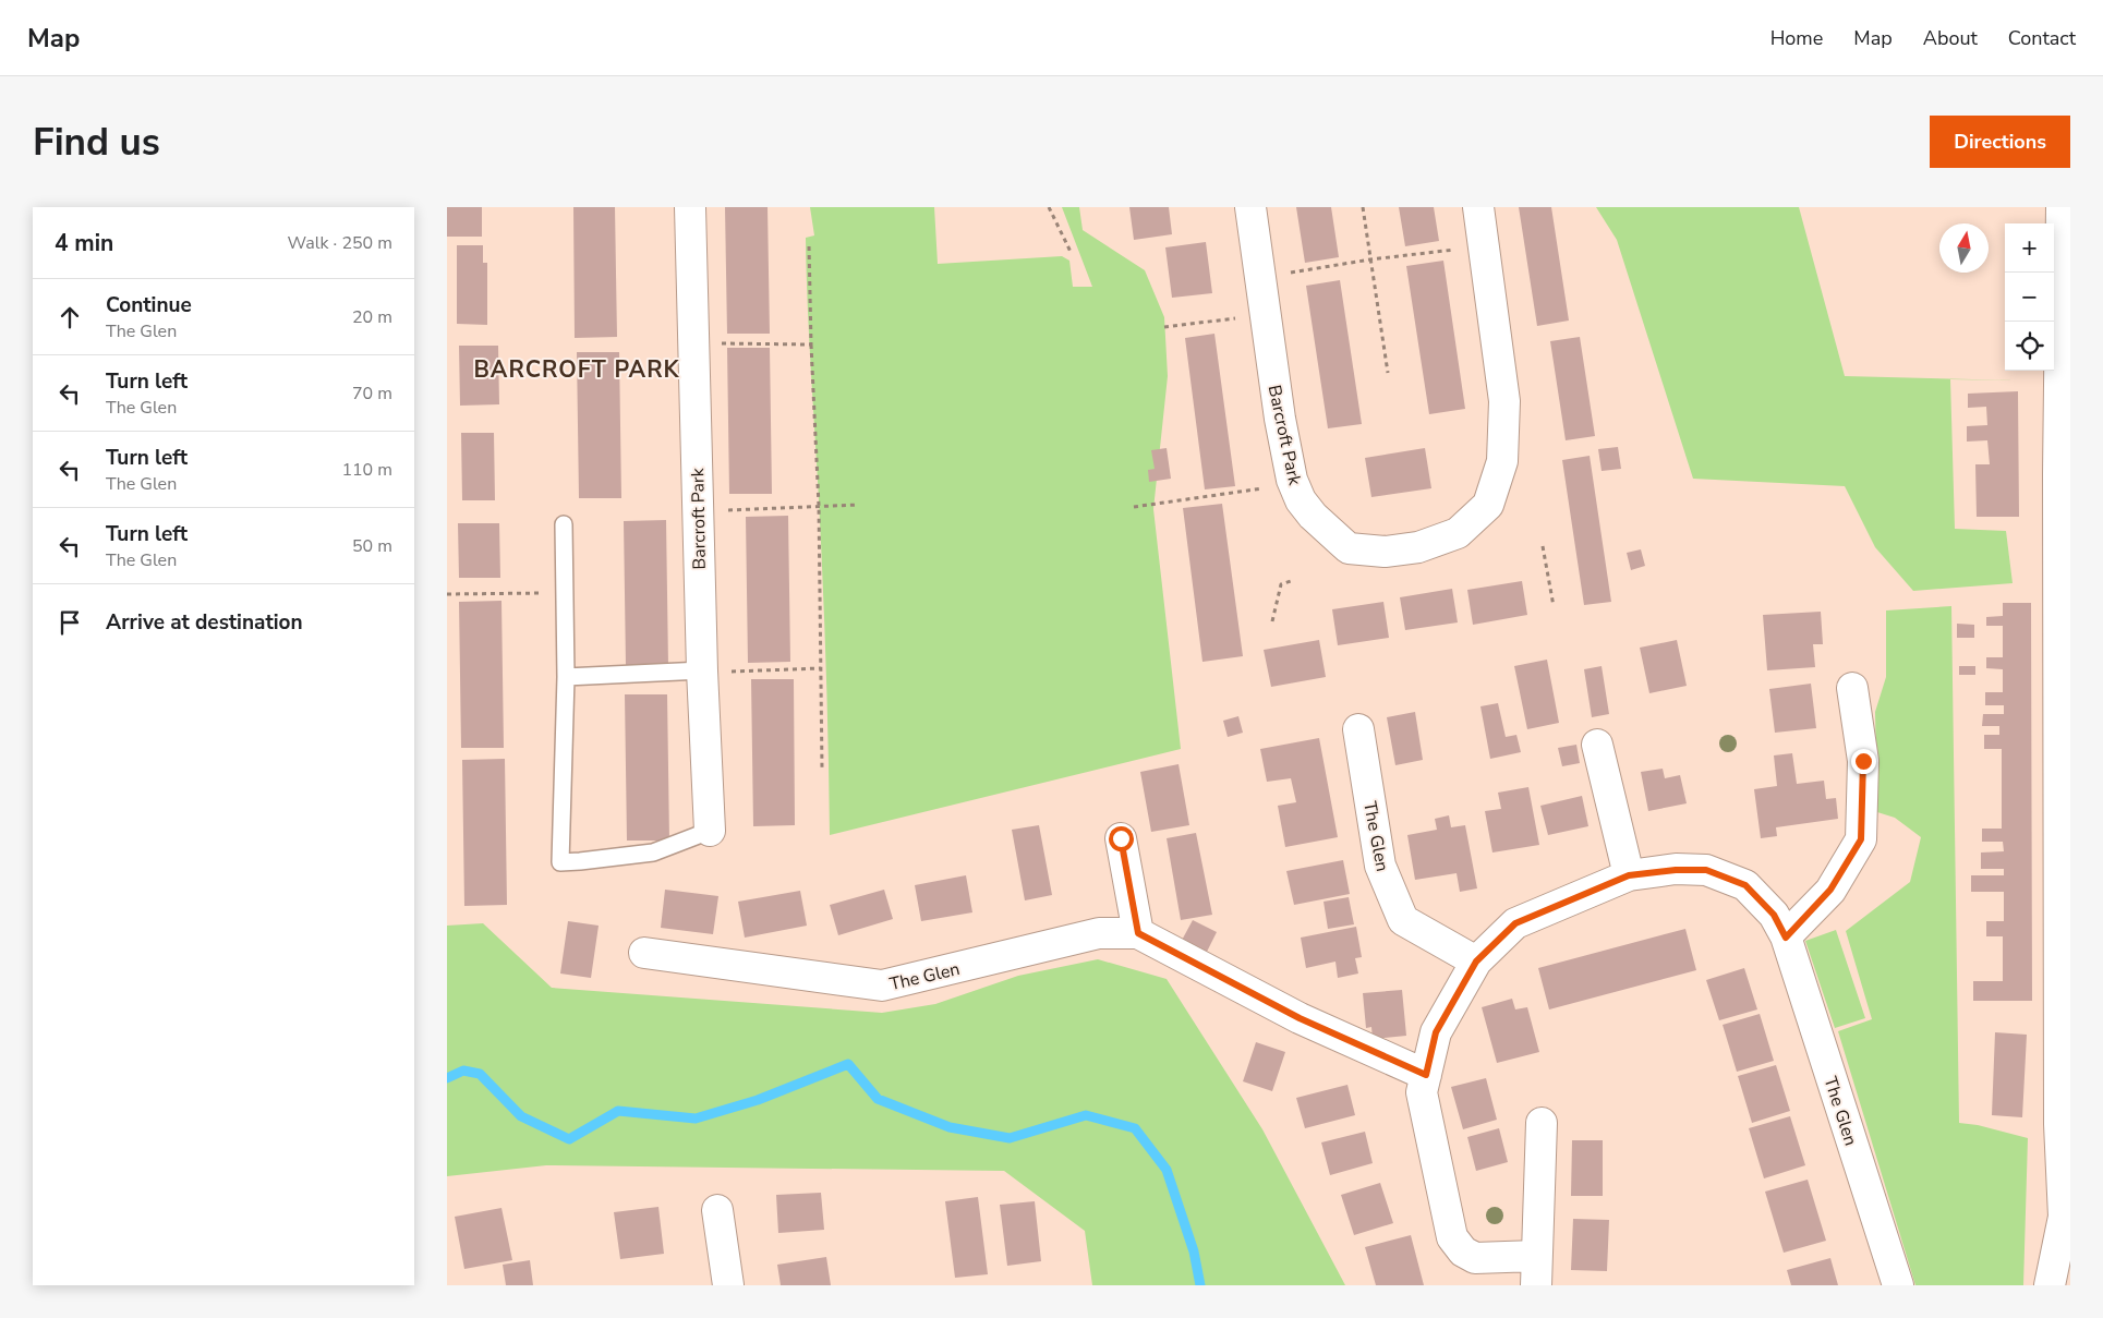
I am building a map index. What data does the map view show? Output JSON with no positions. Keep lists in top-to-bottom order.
{
  "streets": {
    "street": ["Barcroft Park", "The Glen"]
  },
  "districts": ["BARCROFT PARK"],
  "north": "top",
  "page": {
    "header": "Map",
    "nav": [
      "Home",
      "Map",
      "About",
      "Contact"
    ],
    "buttons": "Directions",
    "title": "Find us",
    "heading": ["4 min", "Walk · 250 m"],
    "map_buttons": ["+", "−"],
    "list": [
      ["Continue", "The Glen", "20 m"],
      ["Turn left", "The Glen", "70 m"],
      ["Turn left", "The Glen", "110 m"],
      ["Turn left", "The Glen", "50 m"],
      "Arrive at destination"
    ]
  }
}
